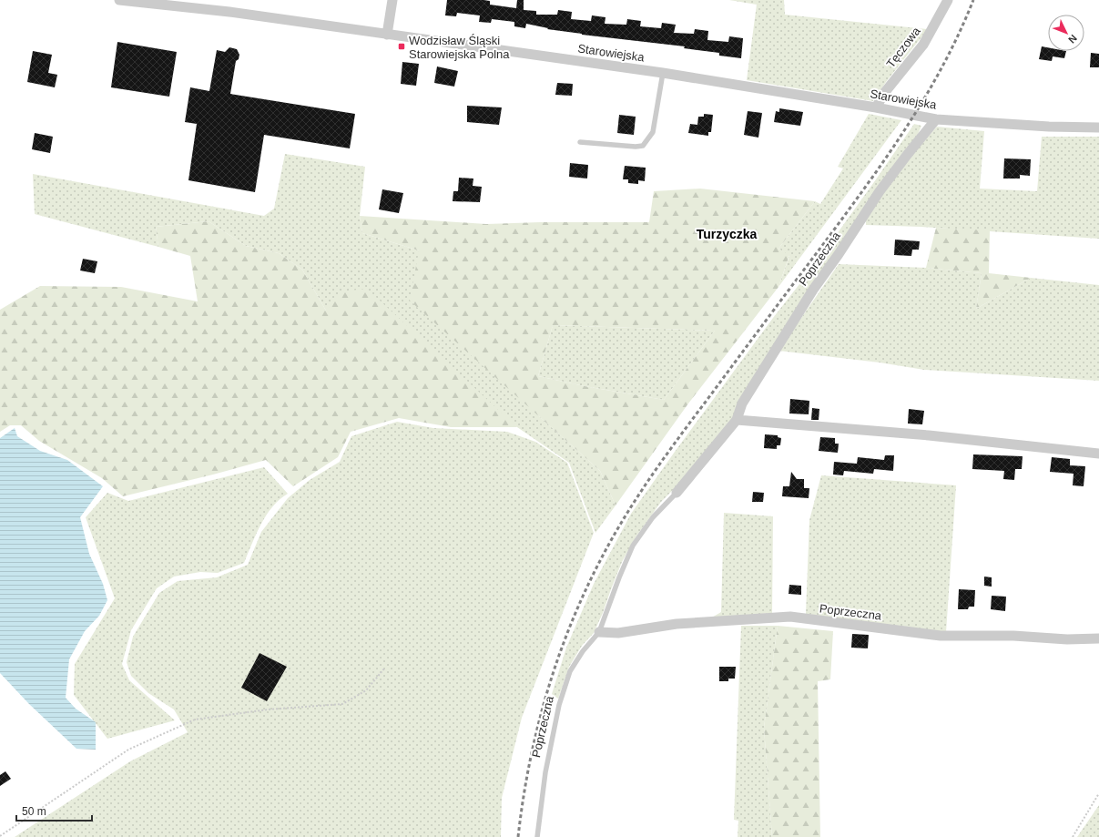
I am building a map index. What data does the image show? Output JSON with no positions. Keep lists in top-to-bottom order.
{
  "streets": {
    "street": ["Tęczowa", "Starowiejska", "Poprzeczna"]
  },
  "crossings": [
    ["Tęczowa", "Starowiejska"],
    ["Starowiejska", "Poprzeczna"]
  ],
  "districts": ["Turzyczka"],
  "places": {
    "transit": ["Wodzisław Śląski Starowiejska Polna"]
  },
  "scale_bar": "50 m",
  "north": "bottom right"
}
